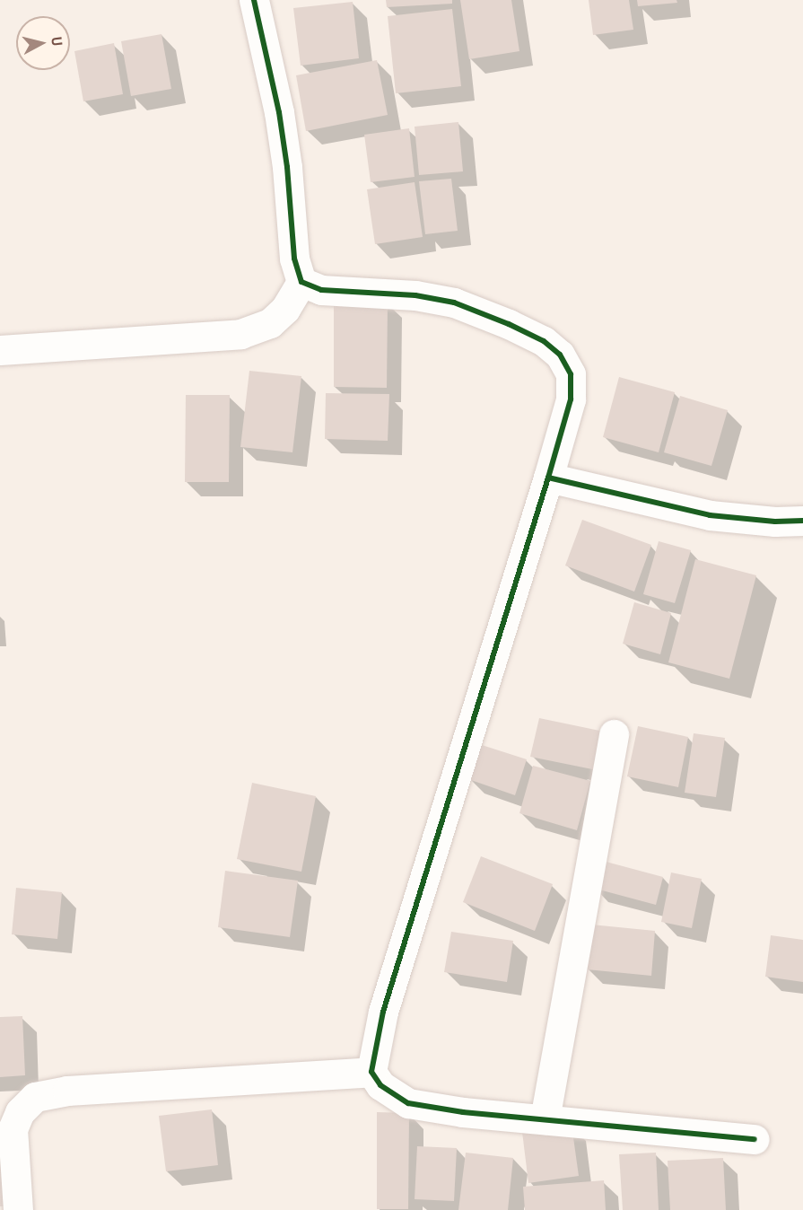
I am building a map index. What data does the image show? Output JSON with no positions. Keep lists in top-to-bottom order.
{
  "north": "right"
}
